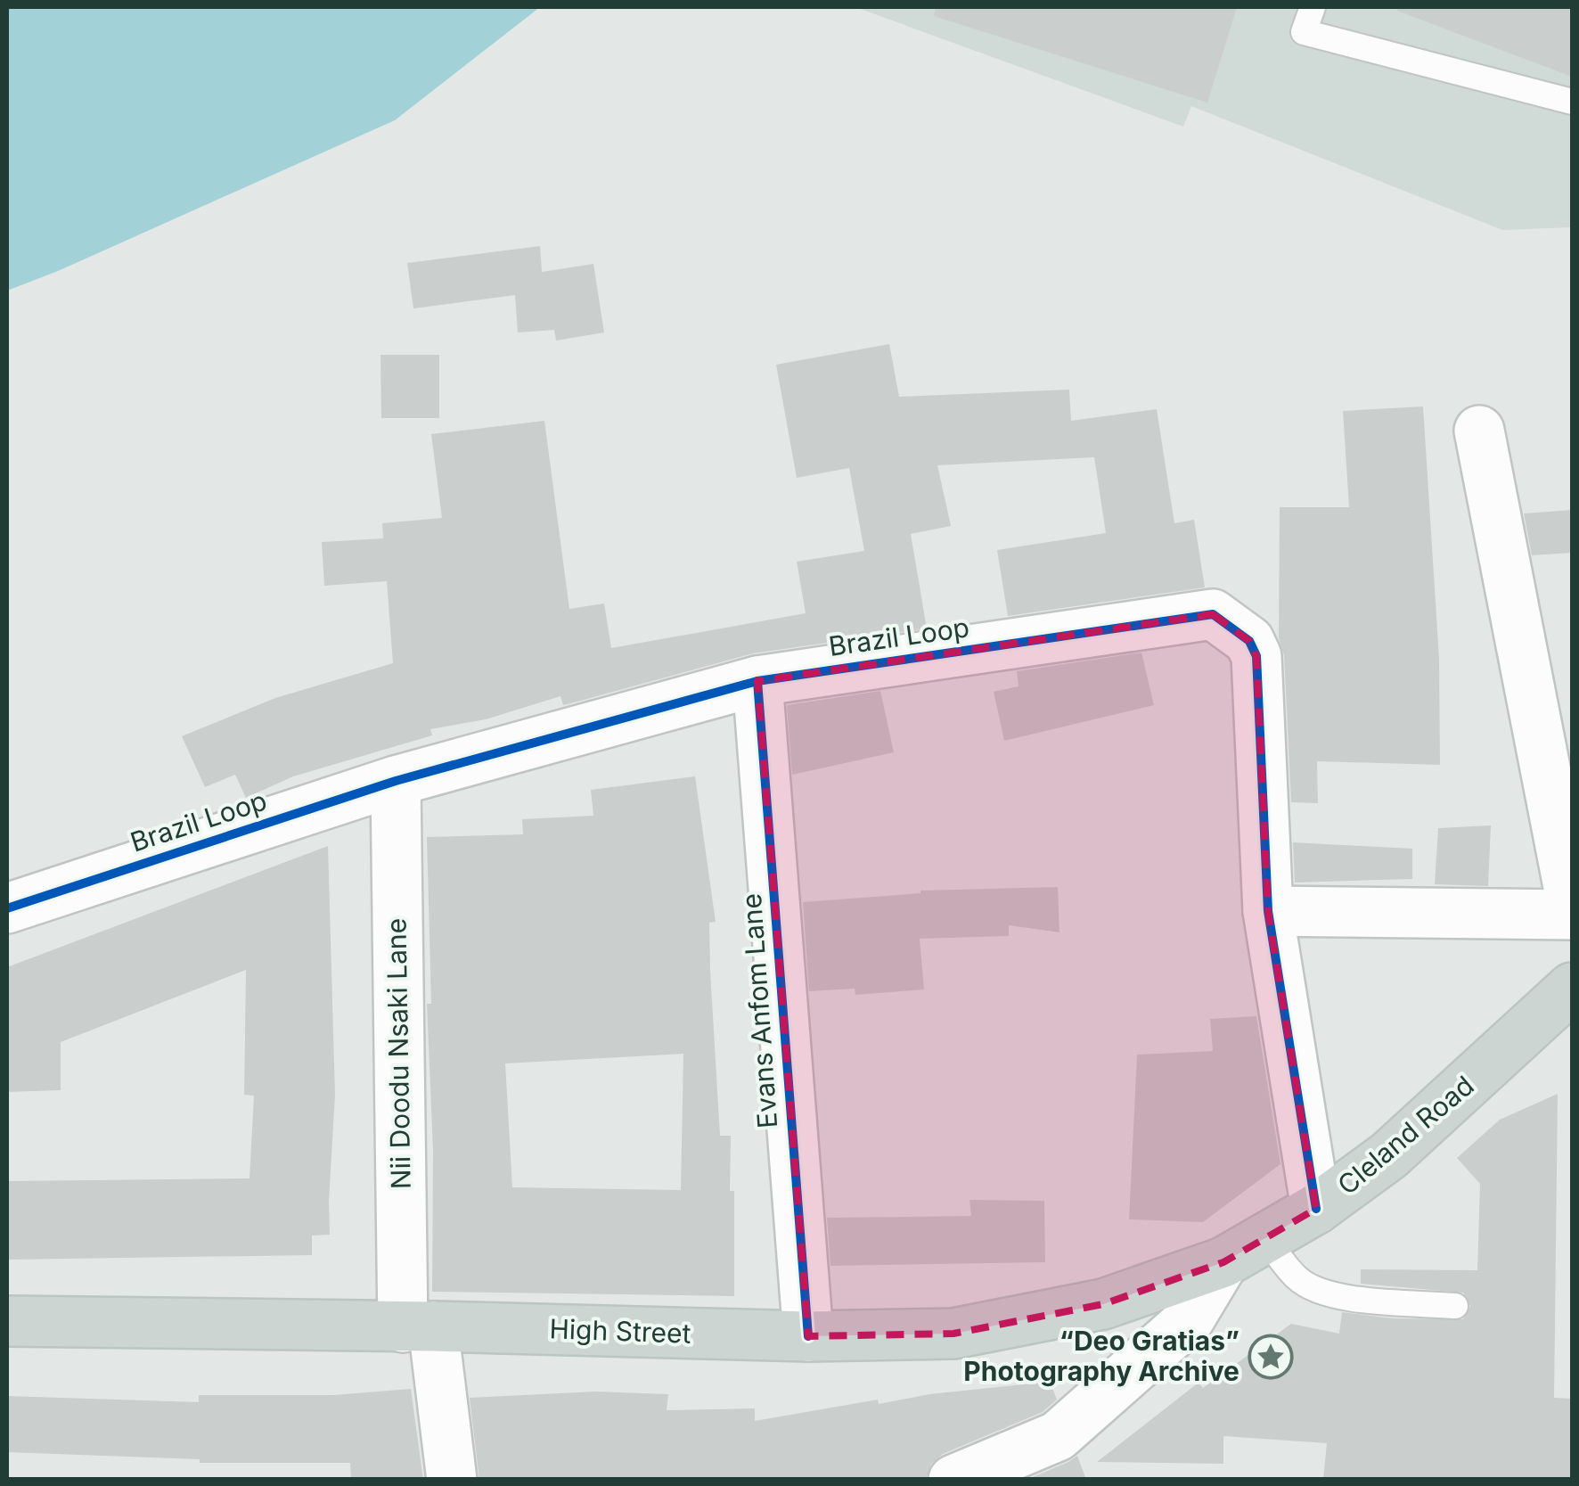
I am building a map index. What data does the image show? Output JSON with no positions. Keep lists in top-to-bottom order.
{
  "streets": {
    "main road": ["Cleland Road", "High Street"],
    "street": ["Brazil Loop", "Evans Anfom Lane", "Nii Doodu Nsaki Lane"]
  },
  "crossings": [
    ["Brazil Loop", "Evans Anfom Lane"],
    ["Brazil Loop", "Nii Doodu Nsaki Lane"],
    ["Brazil Loop", "Cleland Road"],
    ["Evans Anfom Lane", "High Street"],
    ["Nii Doodu Nsaki Lane", "High Street"],
    ["Cleland Road", "High Street"]
  ],
  "places": {
    "place": ["“Deo Gratias” Photography Archive"]
  }
}
